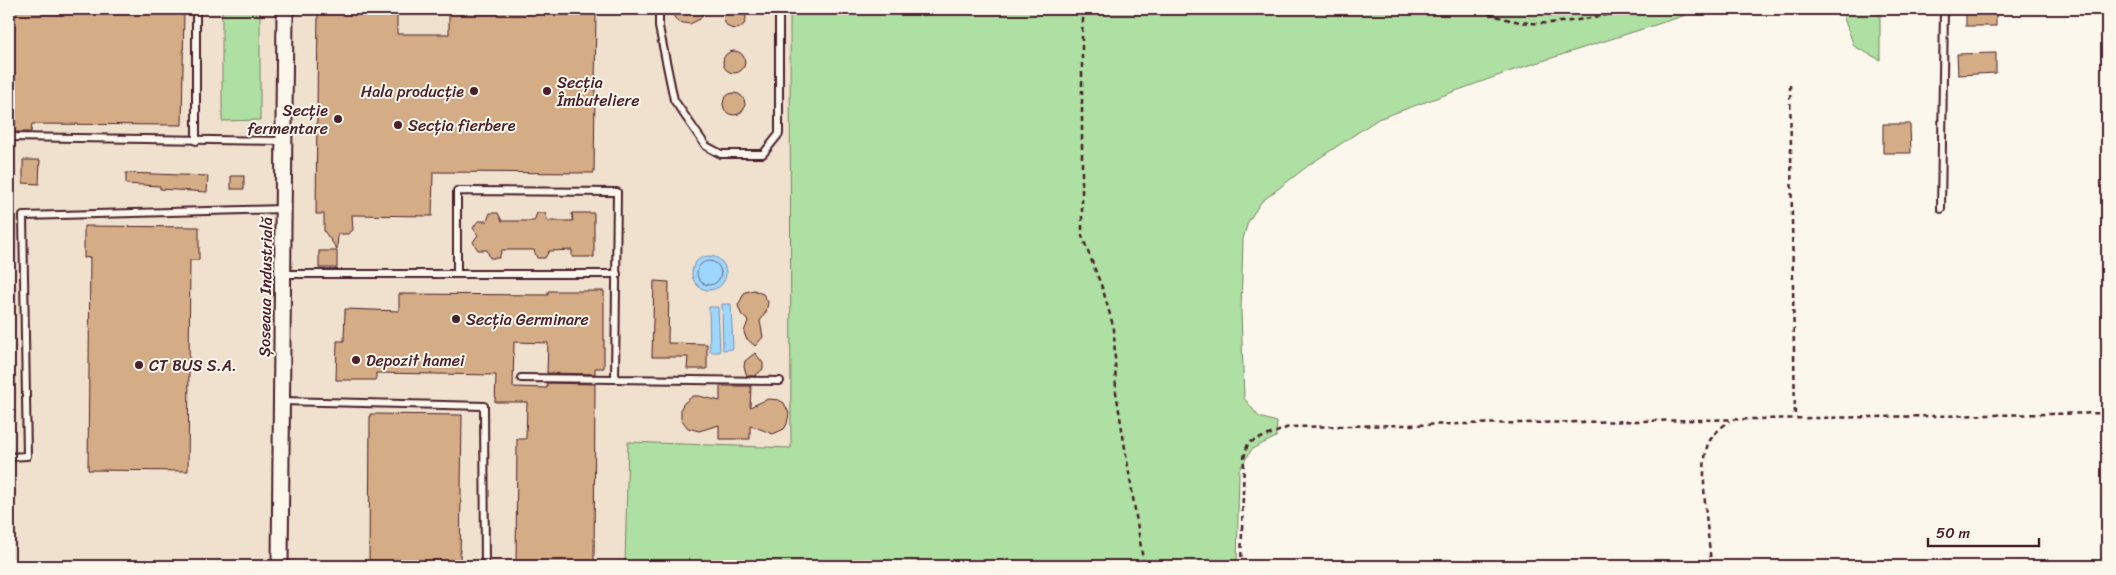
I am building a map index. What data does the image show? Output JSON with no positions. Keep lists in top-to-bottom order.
{
  "streets": {
    "street": ["Șoseaua Industrială"]
  },
  "places": [
    "Hala producție",
    "Secția Îmbuteliere",
    "Secție fermentare",
    "Secția fierbere",
    "Secția Germinare",
    "Depozit hamei",
    "CT BUS S.A."
  ],
  "scale_bar": "50 m"
}
